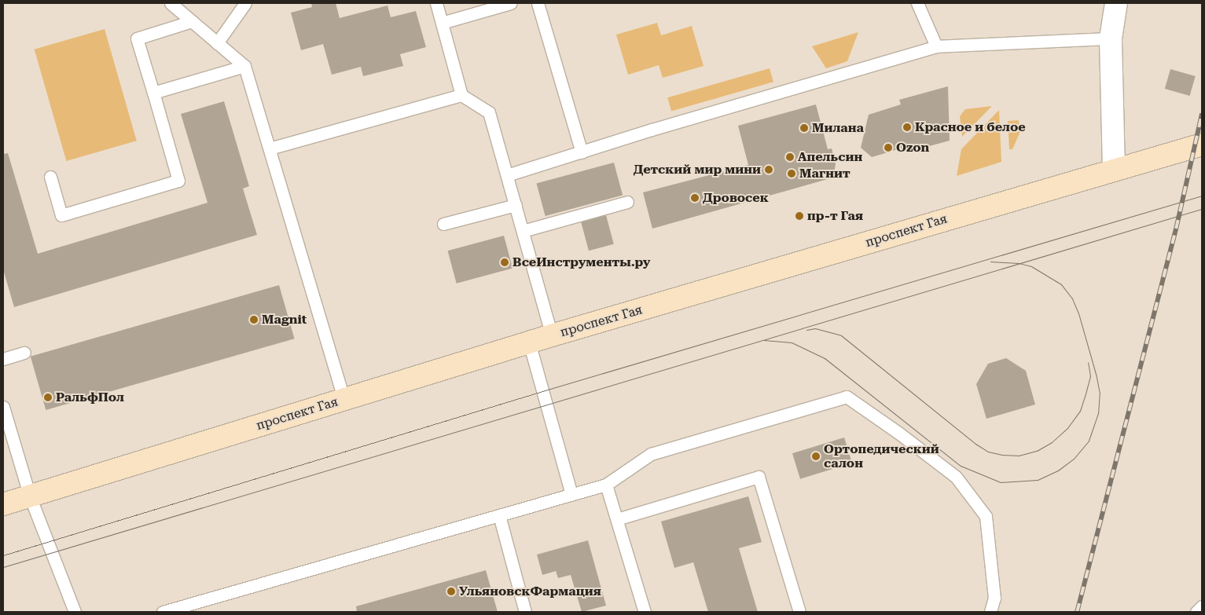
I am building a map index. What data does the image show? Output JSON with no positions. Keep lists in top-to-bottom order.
{
  "streets": {
    "main road": ["проспект Гая"]
  },
  "places": [
    "Красное и белое",
    "Милана",
    "Ozon",
    "Апельсин",
    "Детский мир мини",
    "Магнит",
    "Дровосек",
    "пр-т Гая",
    "ВсеИнструменты.ру",
    "Magnit",
    "РальфПол",
    "Ортопедический салон",
    "УльяновскФармация"
  ]
}
